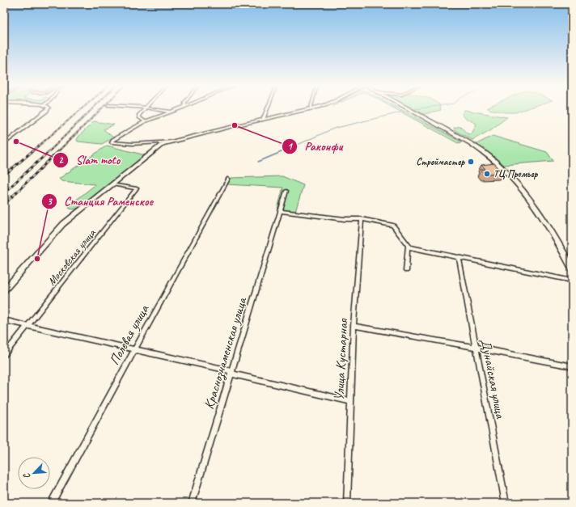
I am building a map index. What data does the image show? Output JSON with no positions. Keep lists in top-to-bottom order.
{
  "streets": {
    "street": [
      "Московская улица",
      "Полевая улица",
      "Краснознаменская улица",
      "Улица Кустарная",
      "Дунайская улица"
    ]
  },
  "places": [
    "Раконфи",
    "Slam moto",
    "Строймастер",
    "ТЦ Премьер",
    "Станция Раменское"
  ],
  "north": "bottom left"
}
